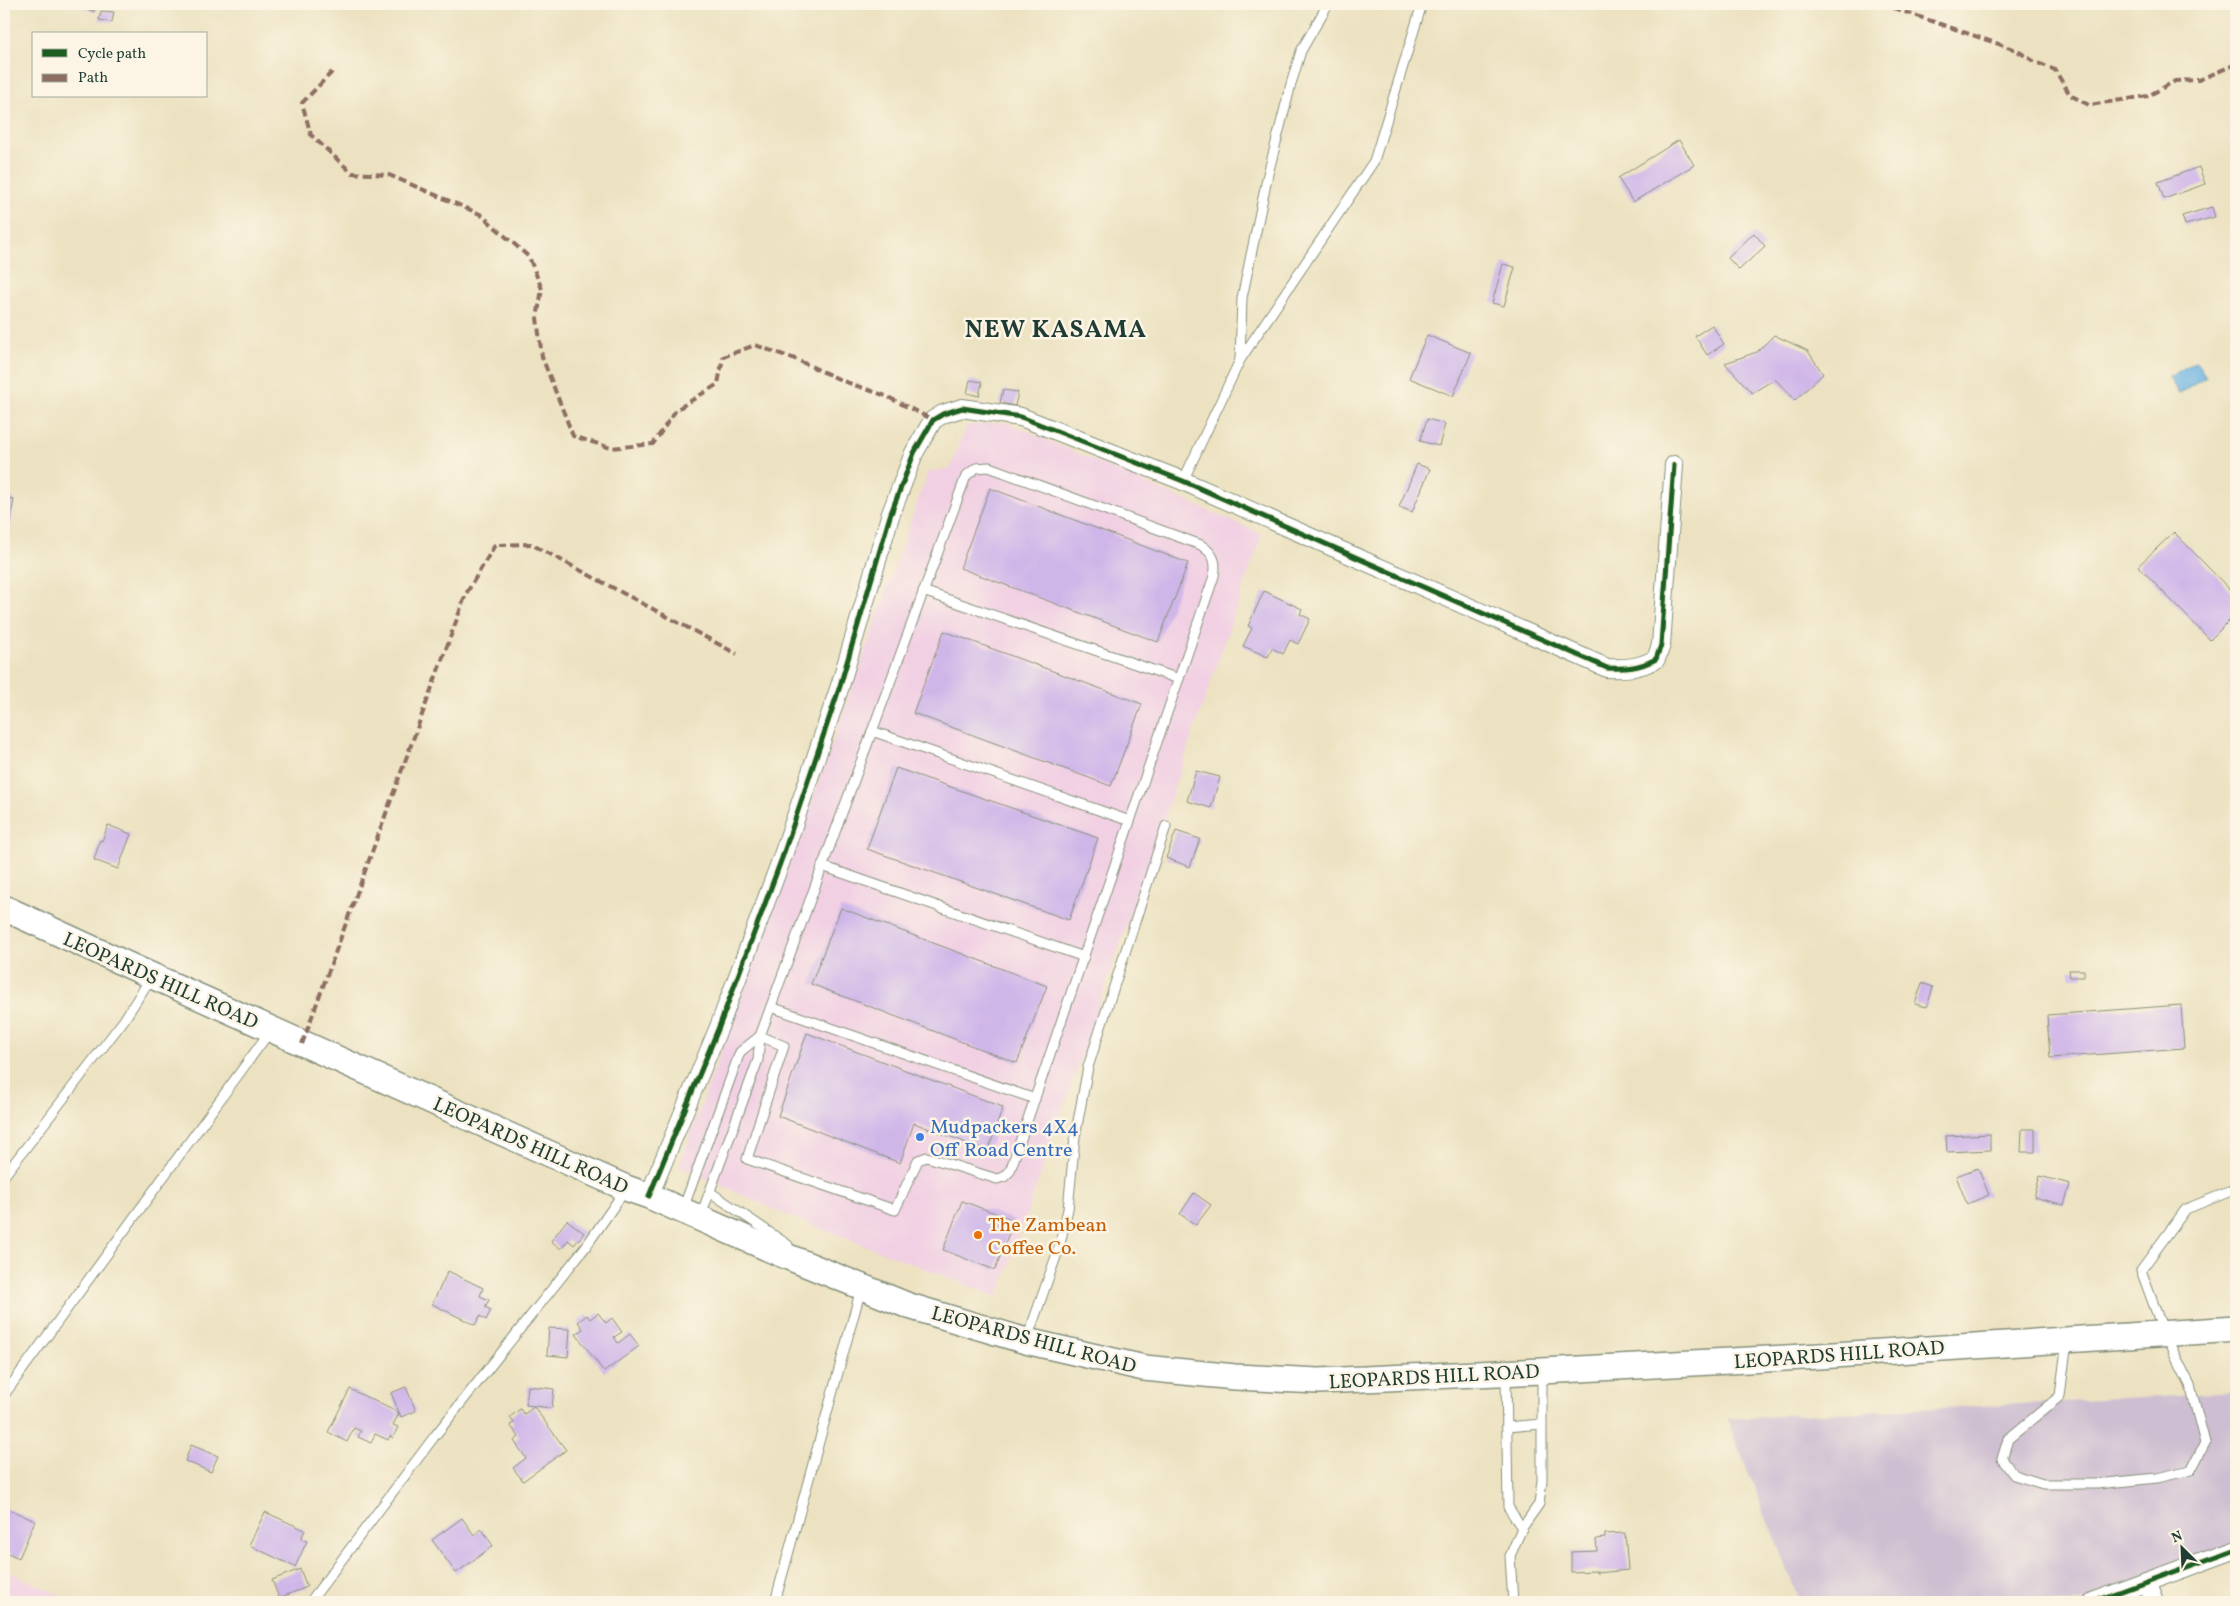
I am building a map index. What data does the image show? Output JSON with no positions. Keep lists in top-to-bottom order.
{
  "streets": {
    "main road": ["LEOPARDS HILL ROAD"]
  },
  "districts": ["NEW KASAMA"],
  "places": ["Mudpackers 4X4 Off Road Centre", "The Zambean Coffee Co."],
  "legend": ["Cycle path", "Path"],
  "north": "top left"
}
